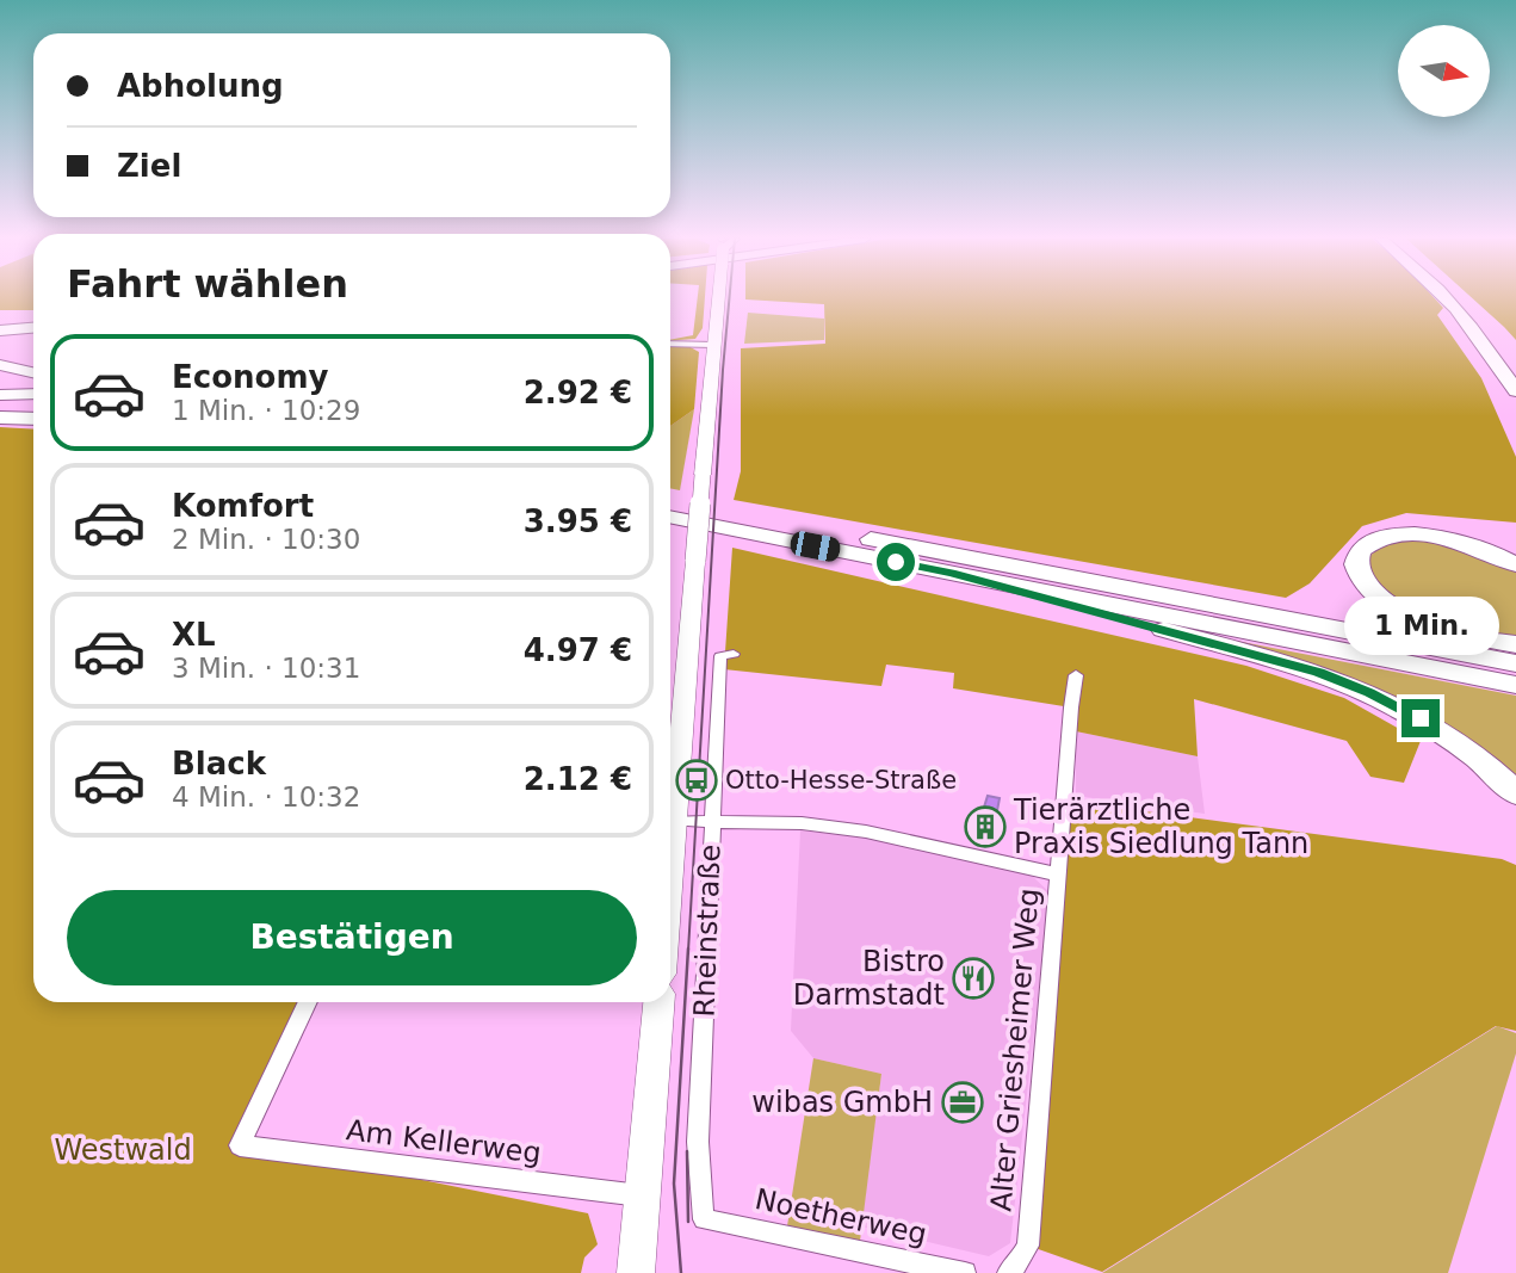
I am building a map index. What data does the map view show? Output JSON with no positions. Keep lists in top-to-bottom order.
{
  "streets": {
    "main road": ["Rheinstraße"],
    "street": ["Alter Griesheimer Weg", "Am Kellerweg", "Noetherweg"]
  },
  "crossings": [
    ["Rheinstraße", "Am Kellerweg"],
    ["Rheinstraße", "Noetherweg"]
  ],
  "parks": ["Westwald"],
  "places": {
    "bus stop": ["Otto-Hesse-Straße"],
    "building": ["Tierärztliche Praxis Siedlung Tann"],
    "restaurant": ["Bistro Darmstadt"],
    "office": ["wibas GmbH"]
  },
  "north": "right",
  "page": {
    "banner": ["Abholung", "Ziel"],
    "heading": "Fahrt wählen",
    "list": [
      {
        "name": "Economy",
        "note": "1 Min. · 10:29",
        "value": "2.92 €"
      },
      {
        "name": "Komfort",
        "note": "2 Min. · 10:30",
        "value": "3.95 €"
      },
      {
        "name": "XL",
        "note": "3 Min. · 10:31",
        "value": "4.97 €"
      },
      {
        "name": "Black",
        "note": "4 Min. · 10:32",
        "value": "2.12 €"
      }
    ],
    "bubble": "1 Min.",
    "buttons": "Bestätigen"
  }
}
